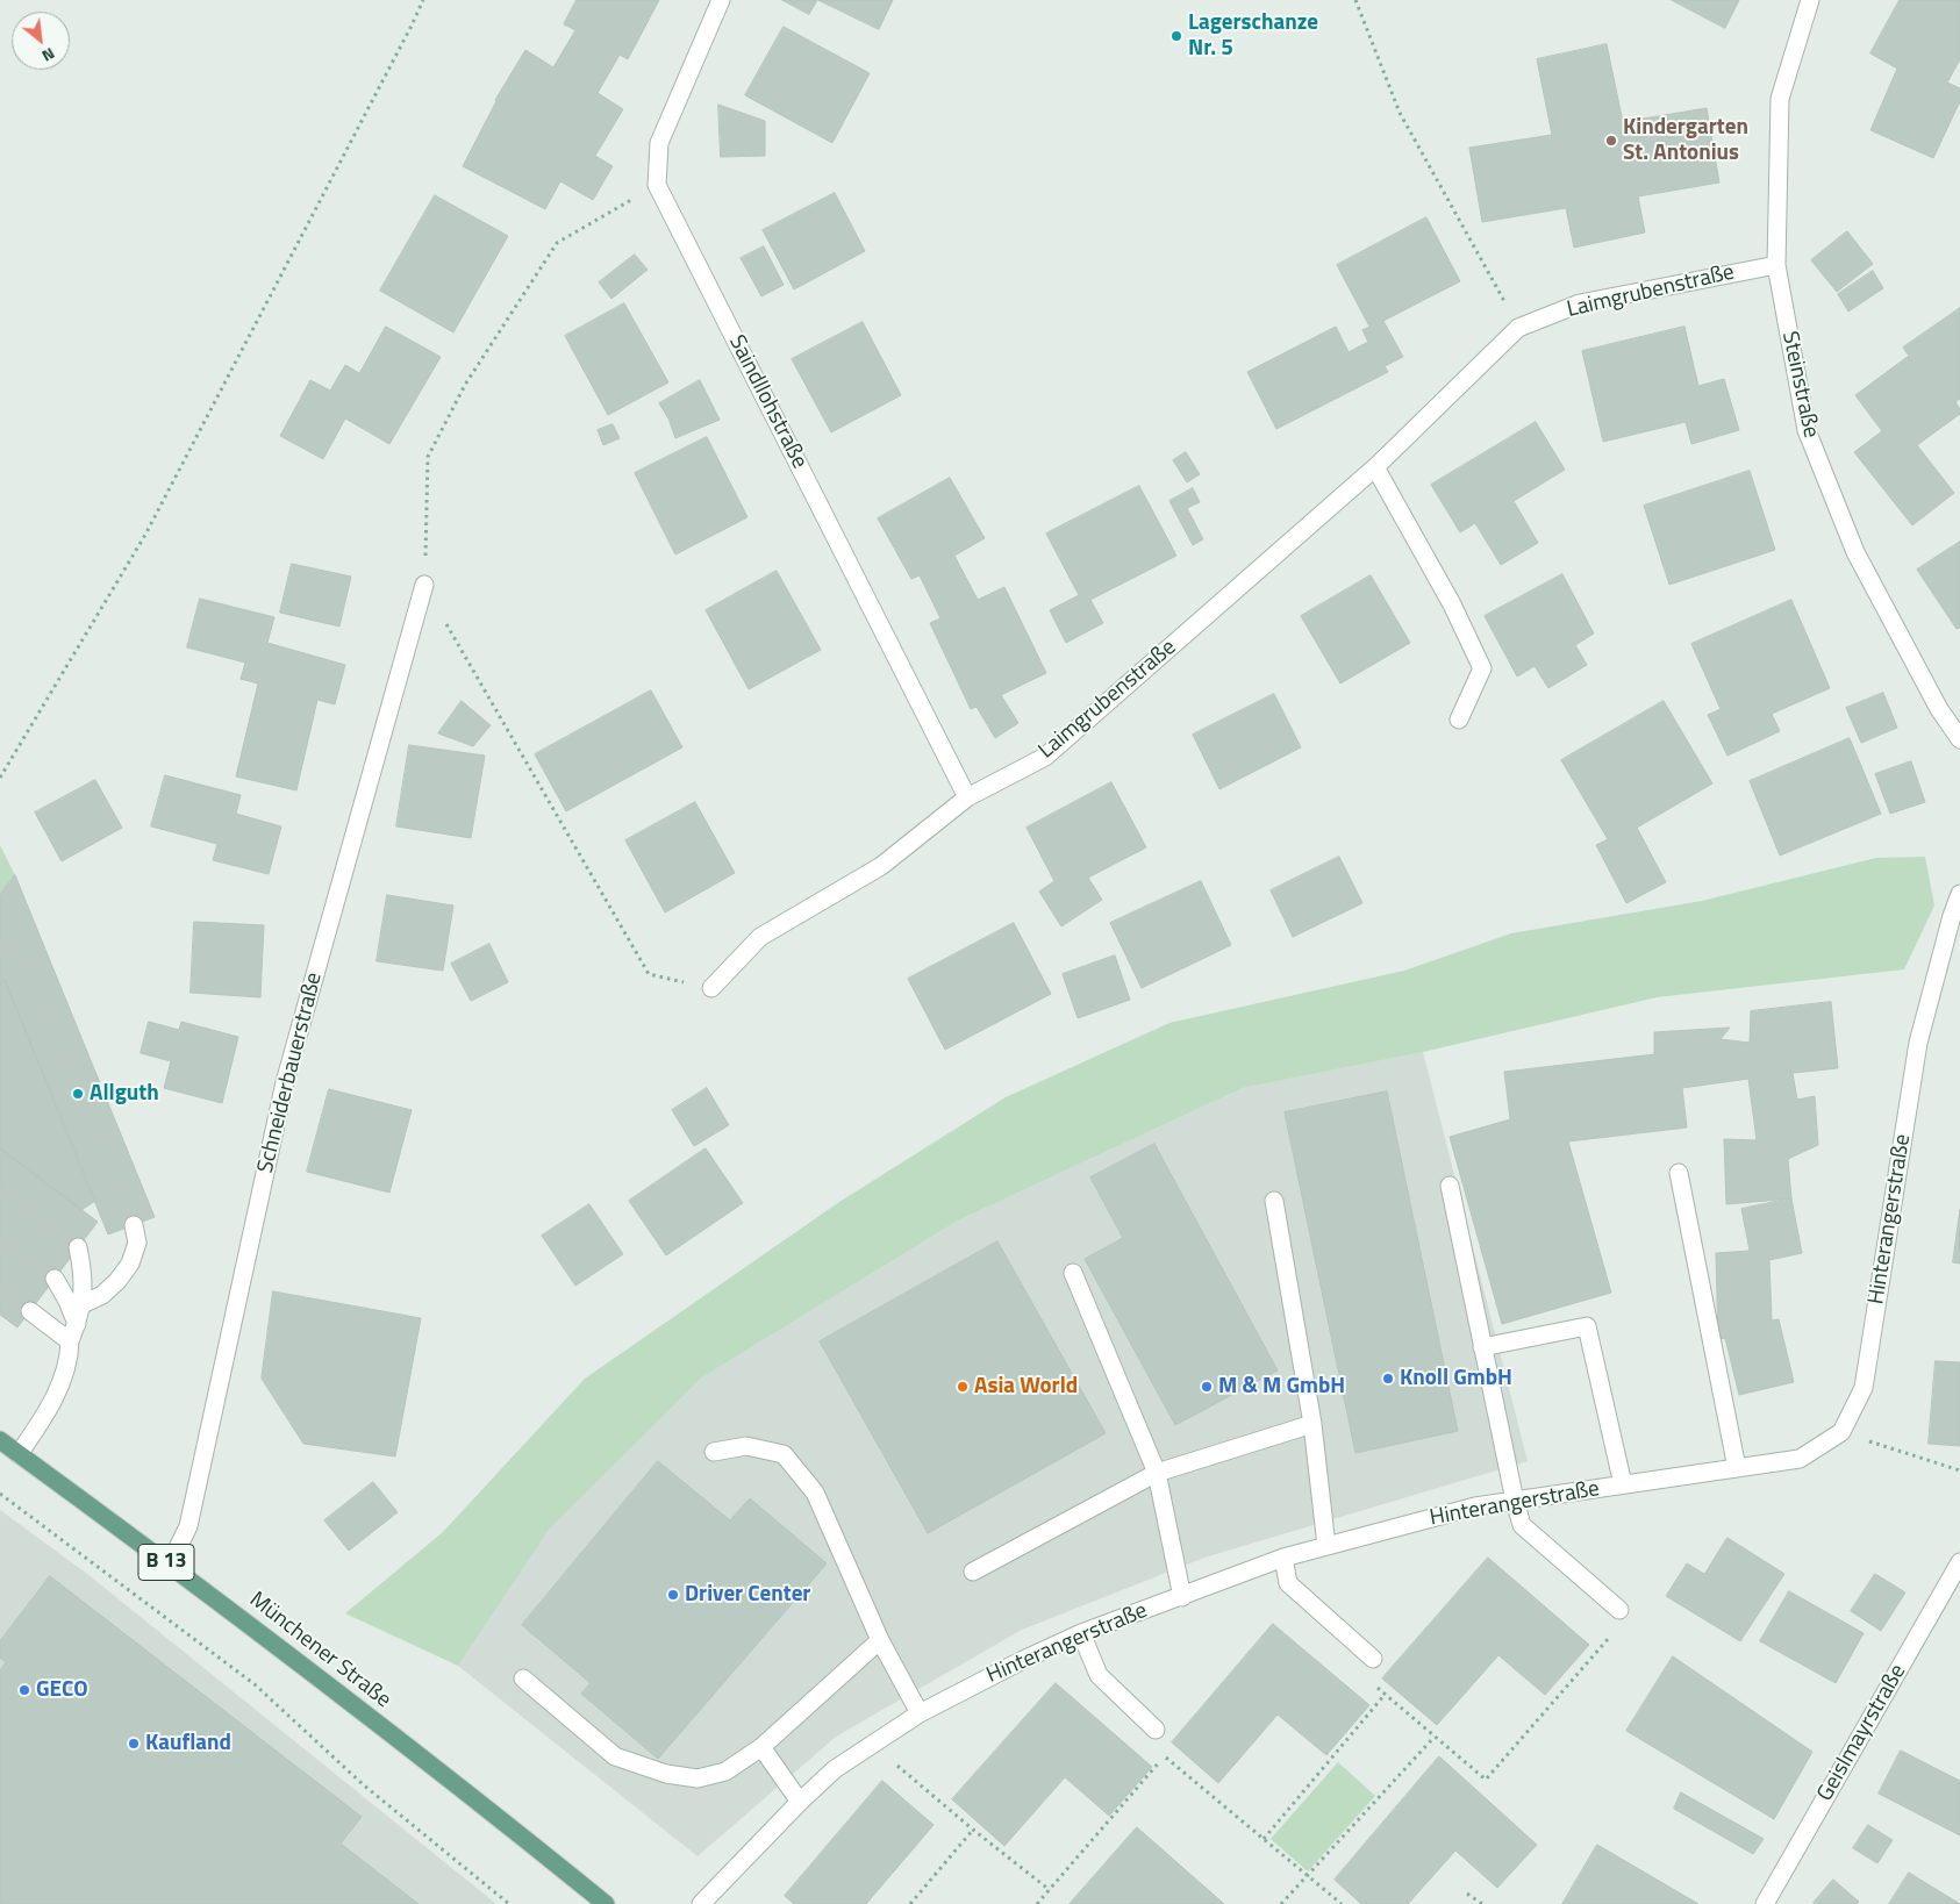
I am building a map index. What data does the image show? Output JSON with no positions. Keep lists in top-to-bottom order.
{
  "streets": {
    "main road": ["B 13", "Münchener Straße"],
    "street": [
      "Laimgrubenstraße",
      "Steinstraße",
      "Saindllohstraße",
      "Schneiderbauerstraße",
      "Hinterangerstraße",
      "Geislmayrstraße"
    ]
  },
  "crossings": [
    ["Laimgrubenstraße", "Steinstraße"],
    ["Laimgrubenstraße", "Saindllohstraße"],
    ["Schneiderbauerstraße", "Münchener Straße"]
  ],
  "places": [
    "Lagerschanze Nr. 5",
    "Kindergarten St. Antonius",
    "Allguth",
    "Knoll GmbH",
    "Asia World",
    "M & M GmbH",
    "Driver Center",
    "GECO",
    "Kaufland"
  ],
  "north": "bottom right"
}
